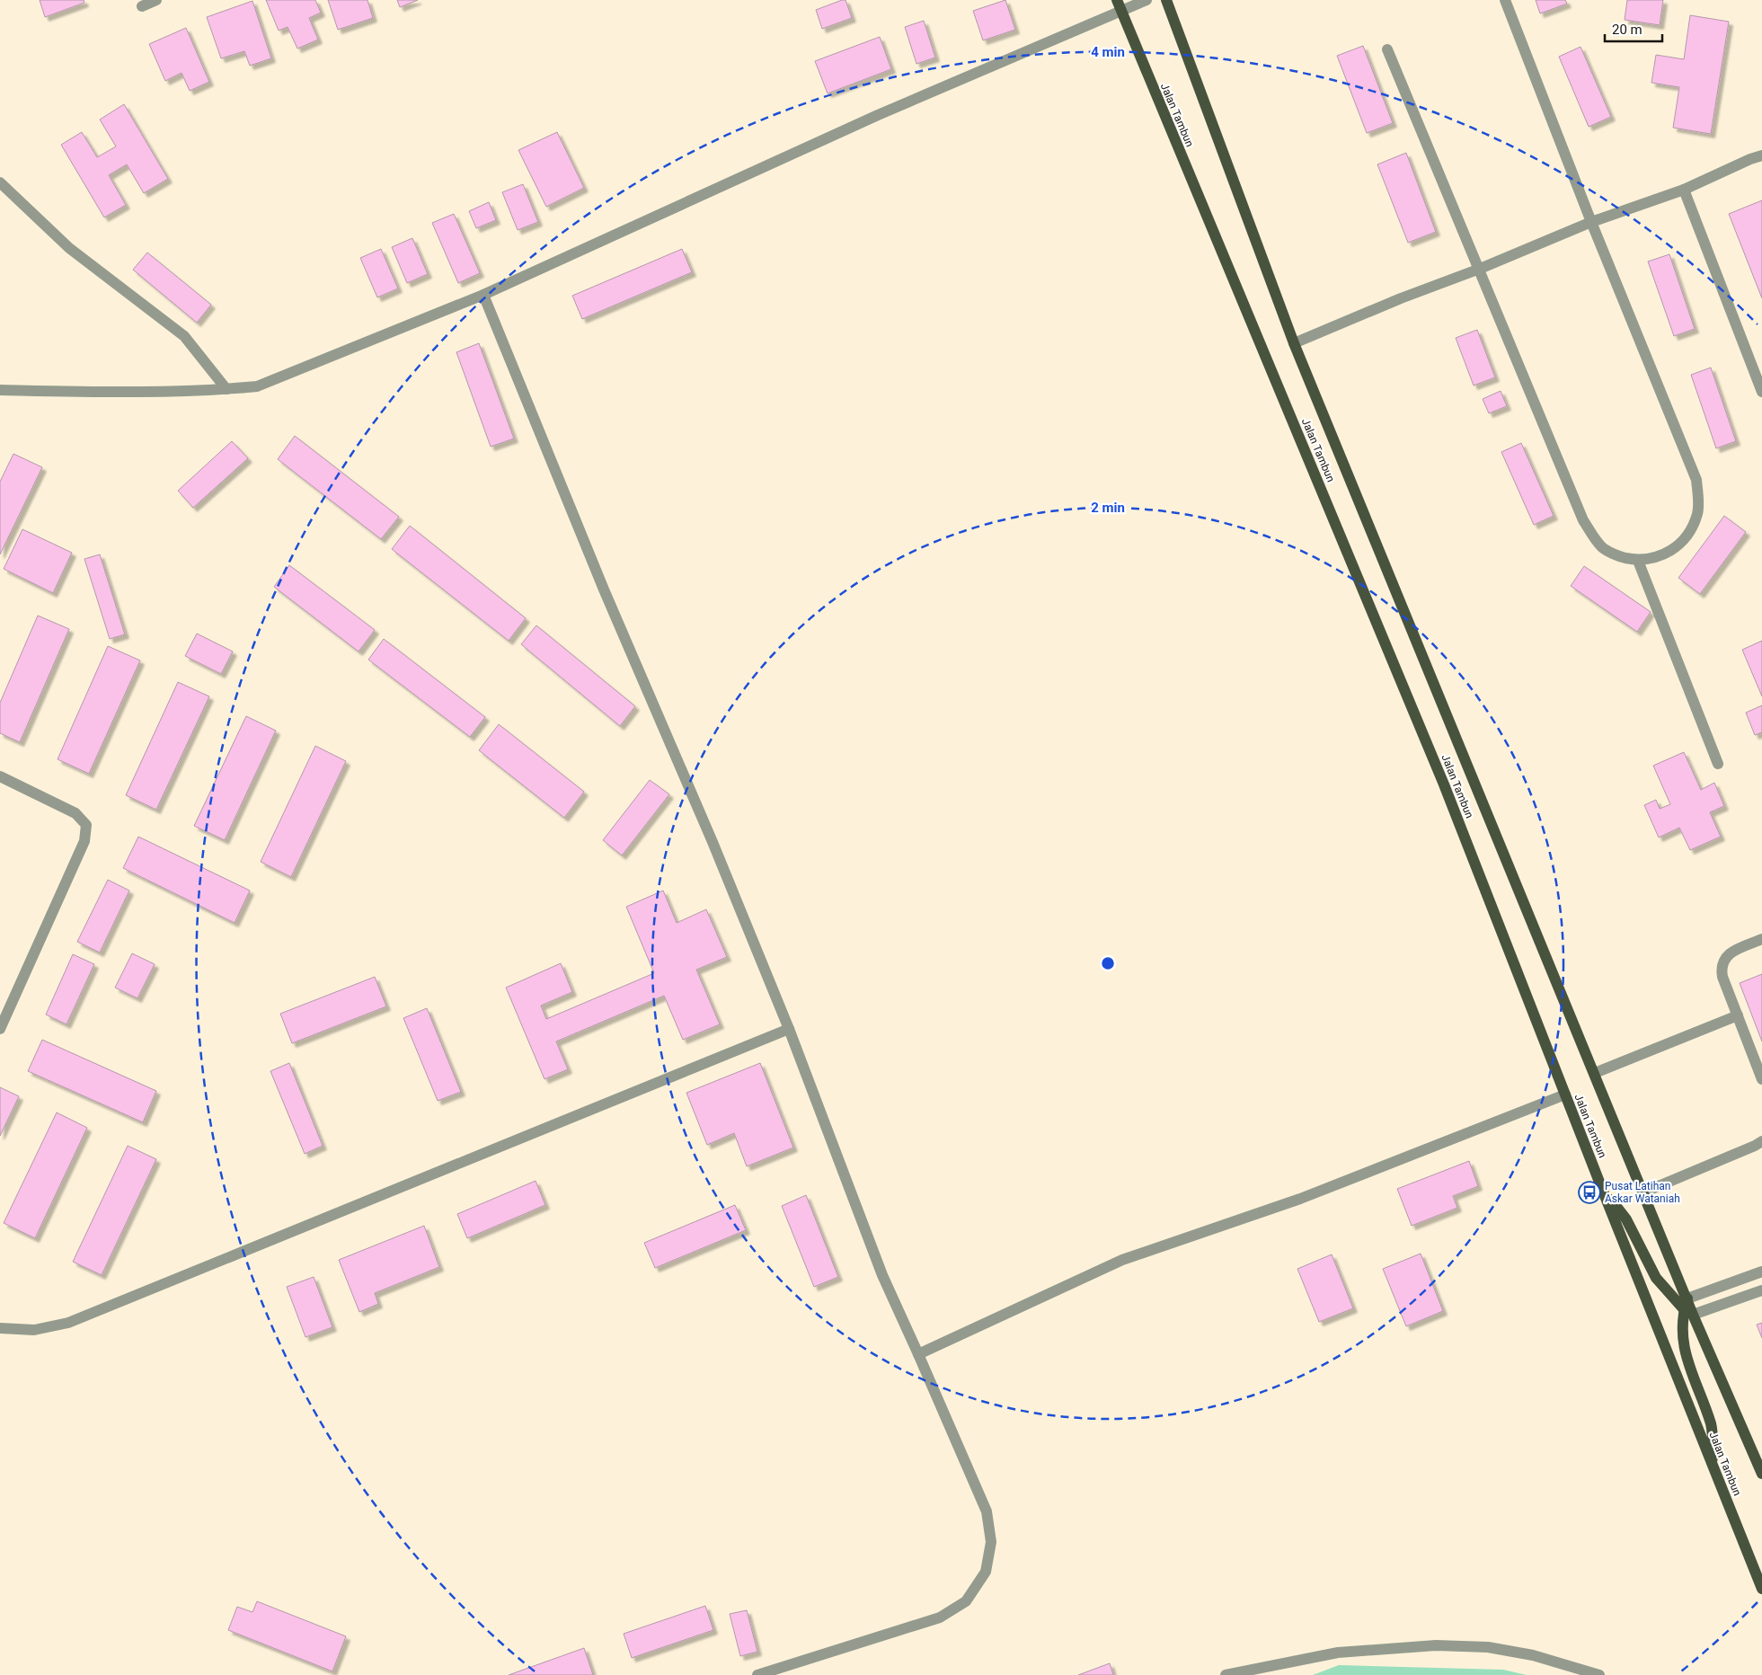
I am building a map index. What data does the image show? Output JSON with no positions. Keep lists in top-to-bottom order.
{
  "streets": {
    "main road": ["Jalan Tambun"]
  },
  "places": {
    "bus stop": ["Pusat Latihan Askar Wataniah"]
  },
  "scale_bar": "20 m",
  "rings": ["4 min", "2 min"]
}
